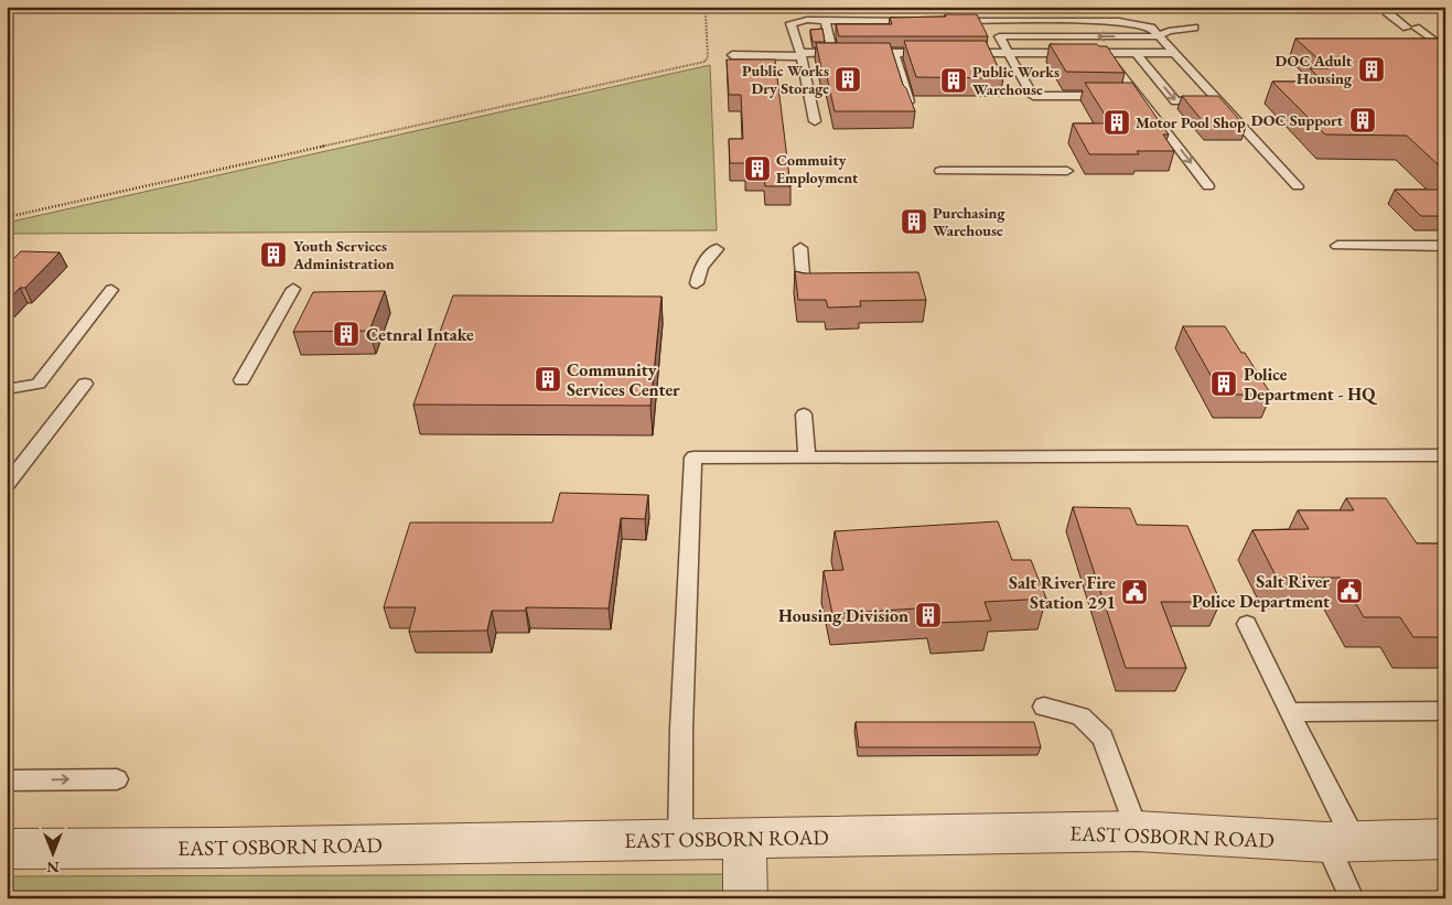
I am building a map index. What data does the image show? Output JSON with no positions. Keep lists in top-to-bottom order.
{
  "streets": {
    "street": ["EAST OSBORN ROAD"]
  },
  "places": {
    "building": [
      "DOC Adult Housing",
      "Public Works Dry Storage",
      "Public Works Warehouse",
      "DOC Support",
      "Motor Pool Shop",
      "Commuity Employment",
      "Purchasing Warehouse",
      "Youth Services Administration",
      "Cetnral Intake",
      "Community Services Center",
      "Police Department - HQ",
      "Housing Division"
    ],
    "public building": ["Salt River Police Department", "Salt River Fire Station 291"]
  },
  "north": "bottom"
}
